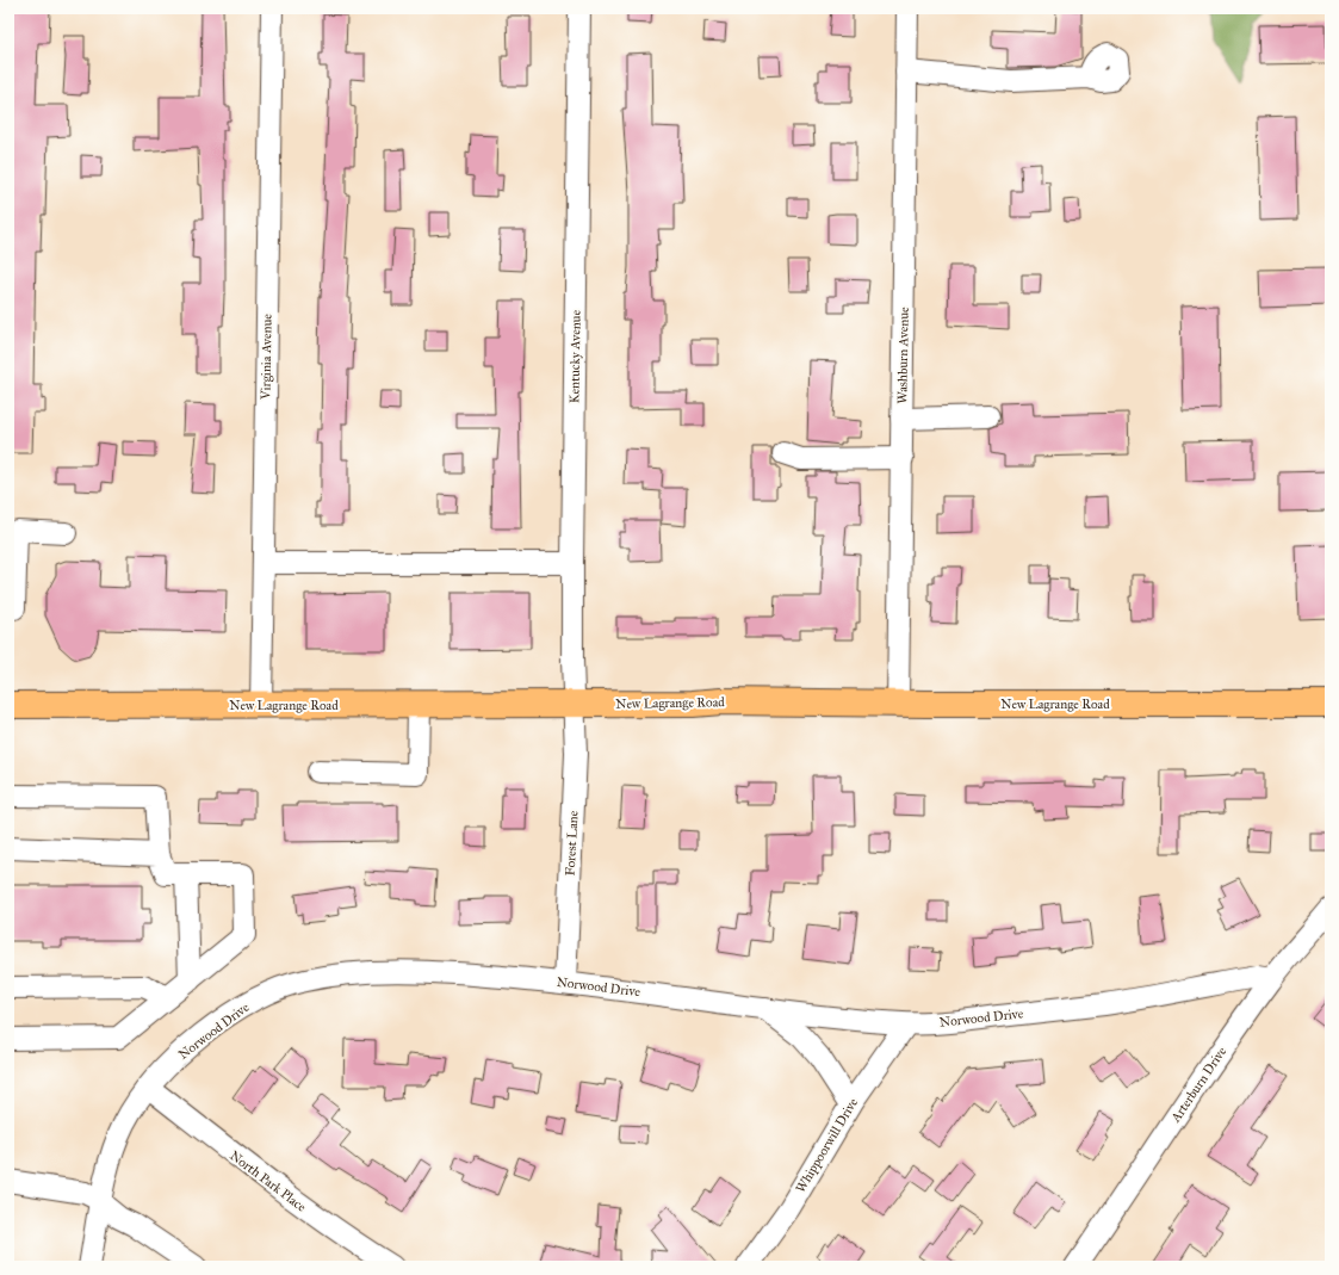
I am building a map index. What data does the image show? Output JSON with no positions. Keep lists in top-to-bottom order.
{
  "streets": {
    "main road": ["New Lagrange Road"],
    "street": [
      "Washburn Avenue",
      "Virginia Avenue",
      "Kentucky Avenue",
      "Forest Lane",
      "Norwood Drive",
      "Arterburn Drive",
      "Whippoorwill Drive",
      "North Park Place"
    ]
  },
  "crossings": [
    ["Washburn Avenue", "New Lagrange Road"],
    ["Virginia Avenue", "New Lagrange Road"],
    ["Kentucky Avenue", "New Lagrange Road"],
    ["Kentucky Avenue", "Forest Lane"],
    ["New Lagrange Road", "Forest Lane"],
    ["Forest Lane", "Norwood Drive"],
    ["Norwood Drive", "Arterburn Drive"],
    ["Norwood Drive", "Whippoorwill Drive"],
    ["Norwood Drive", "North Park Place"]
  ]
}
